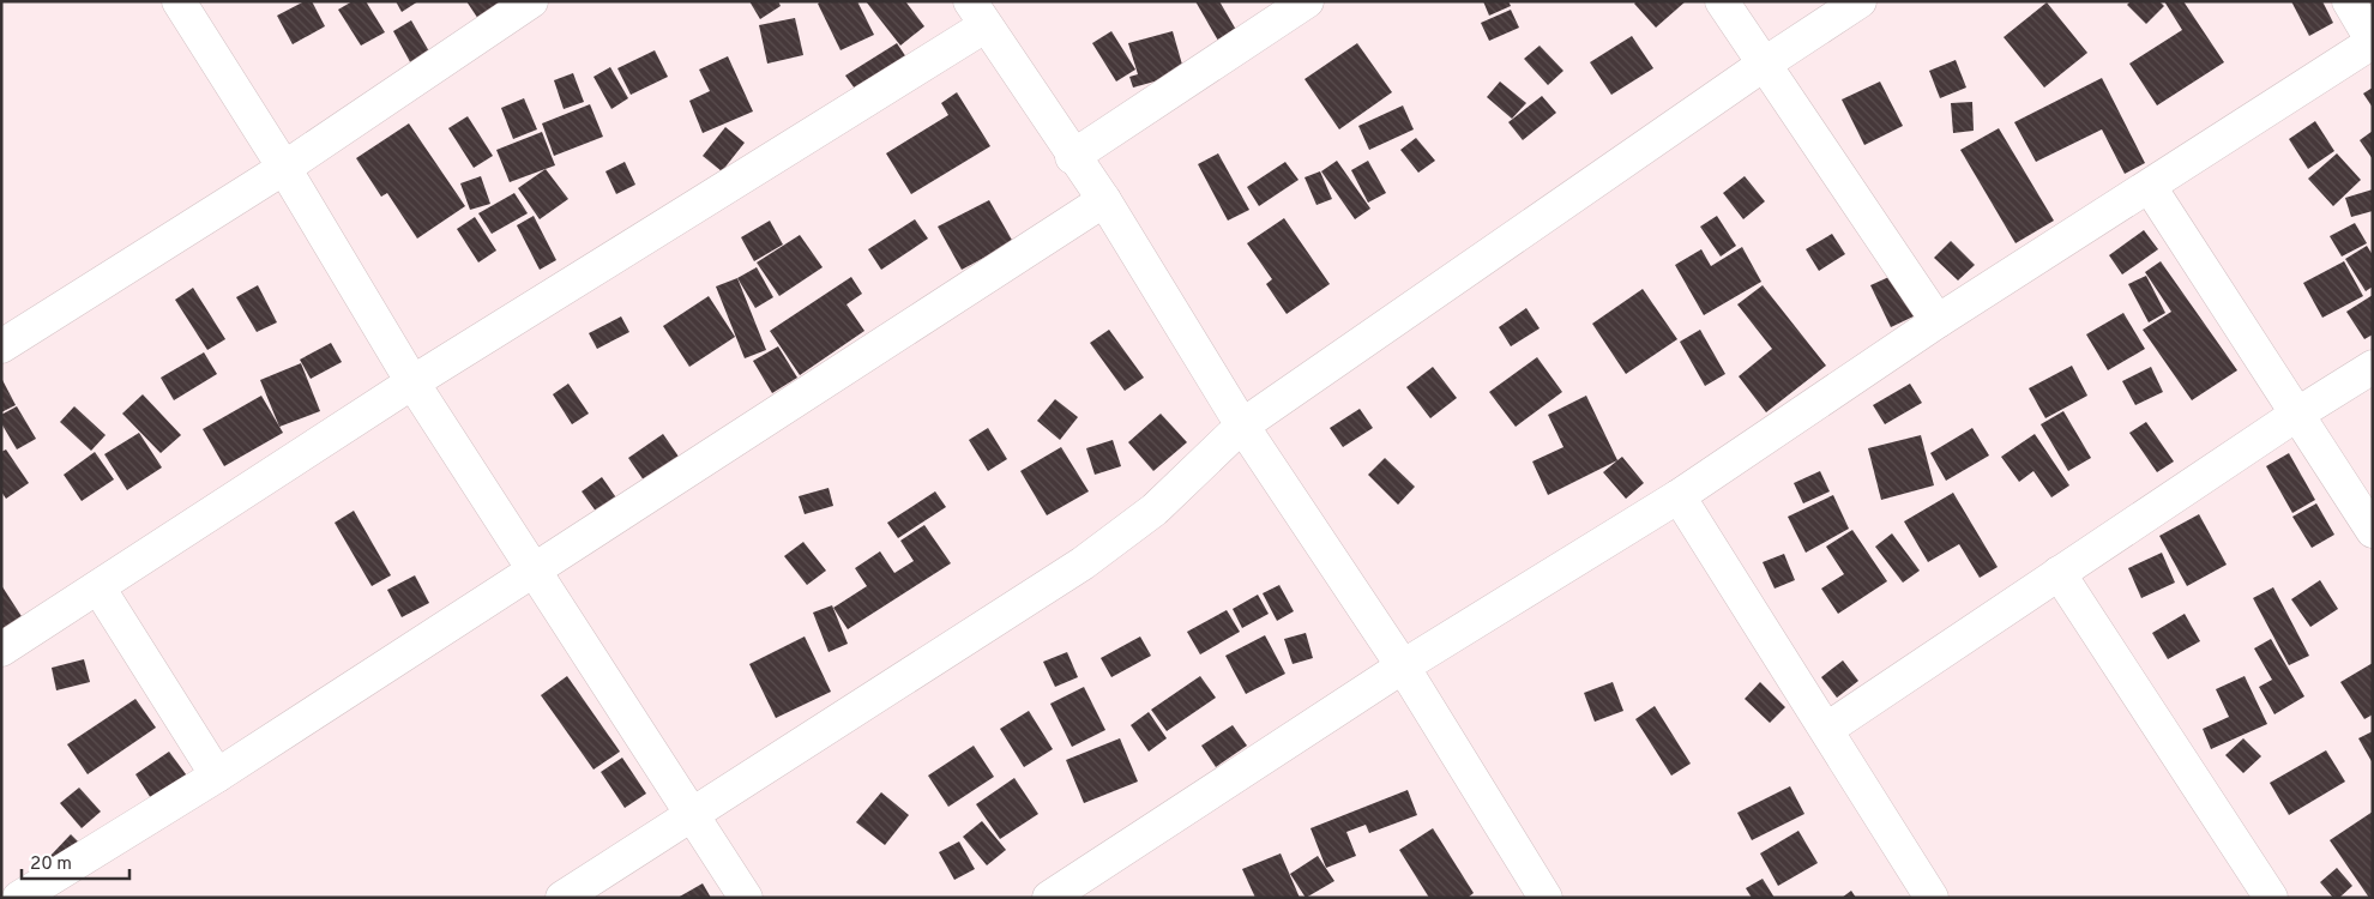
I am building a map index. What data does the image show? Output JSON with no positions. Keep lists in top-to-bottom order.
{
  "scale_bar": "20 m"
}
